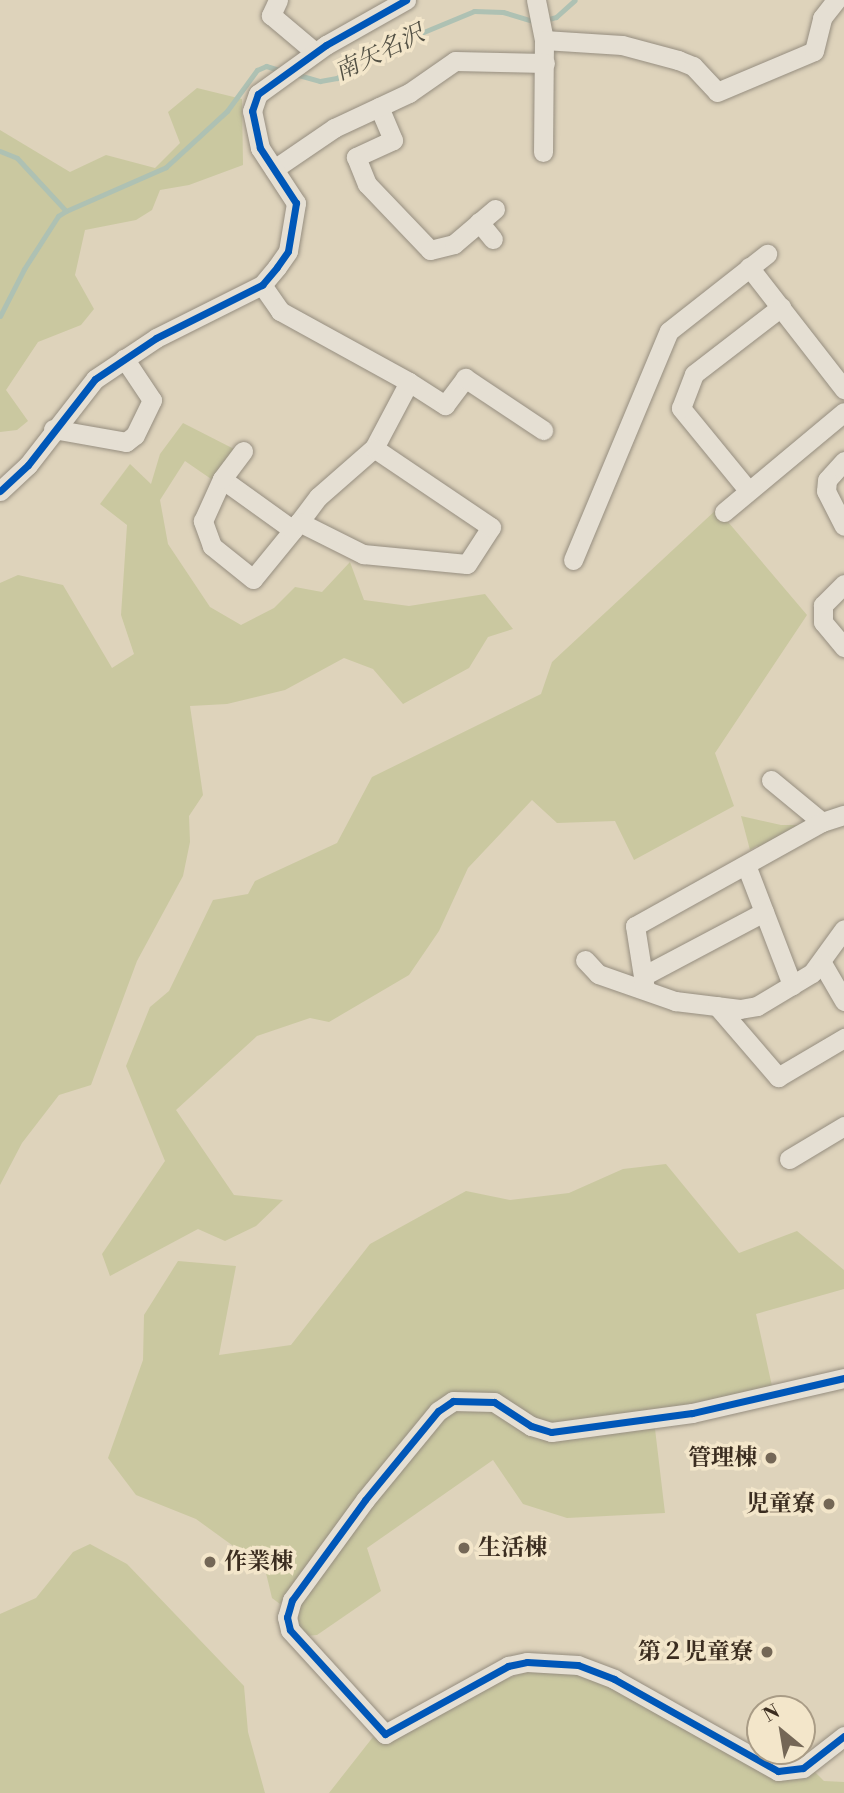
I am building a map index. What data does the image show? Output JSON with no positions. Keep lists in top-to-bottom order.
{
  "water": ["南矢名沢"],
  "places": [
    "管理棟",
    "児童寮",
    "生活棟",
    "作業棟",
    "第２児童寮"
  ],
  "north": "top left"
}
